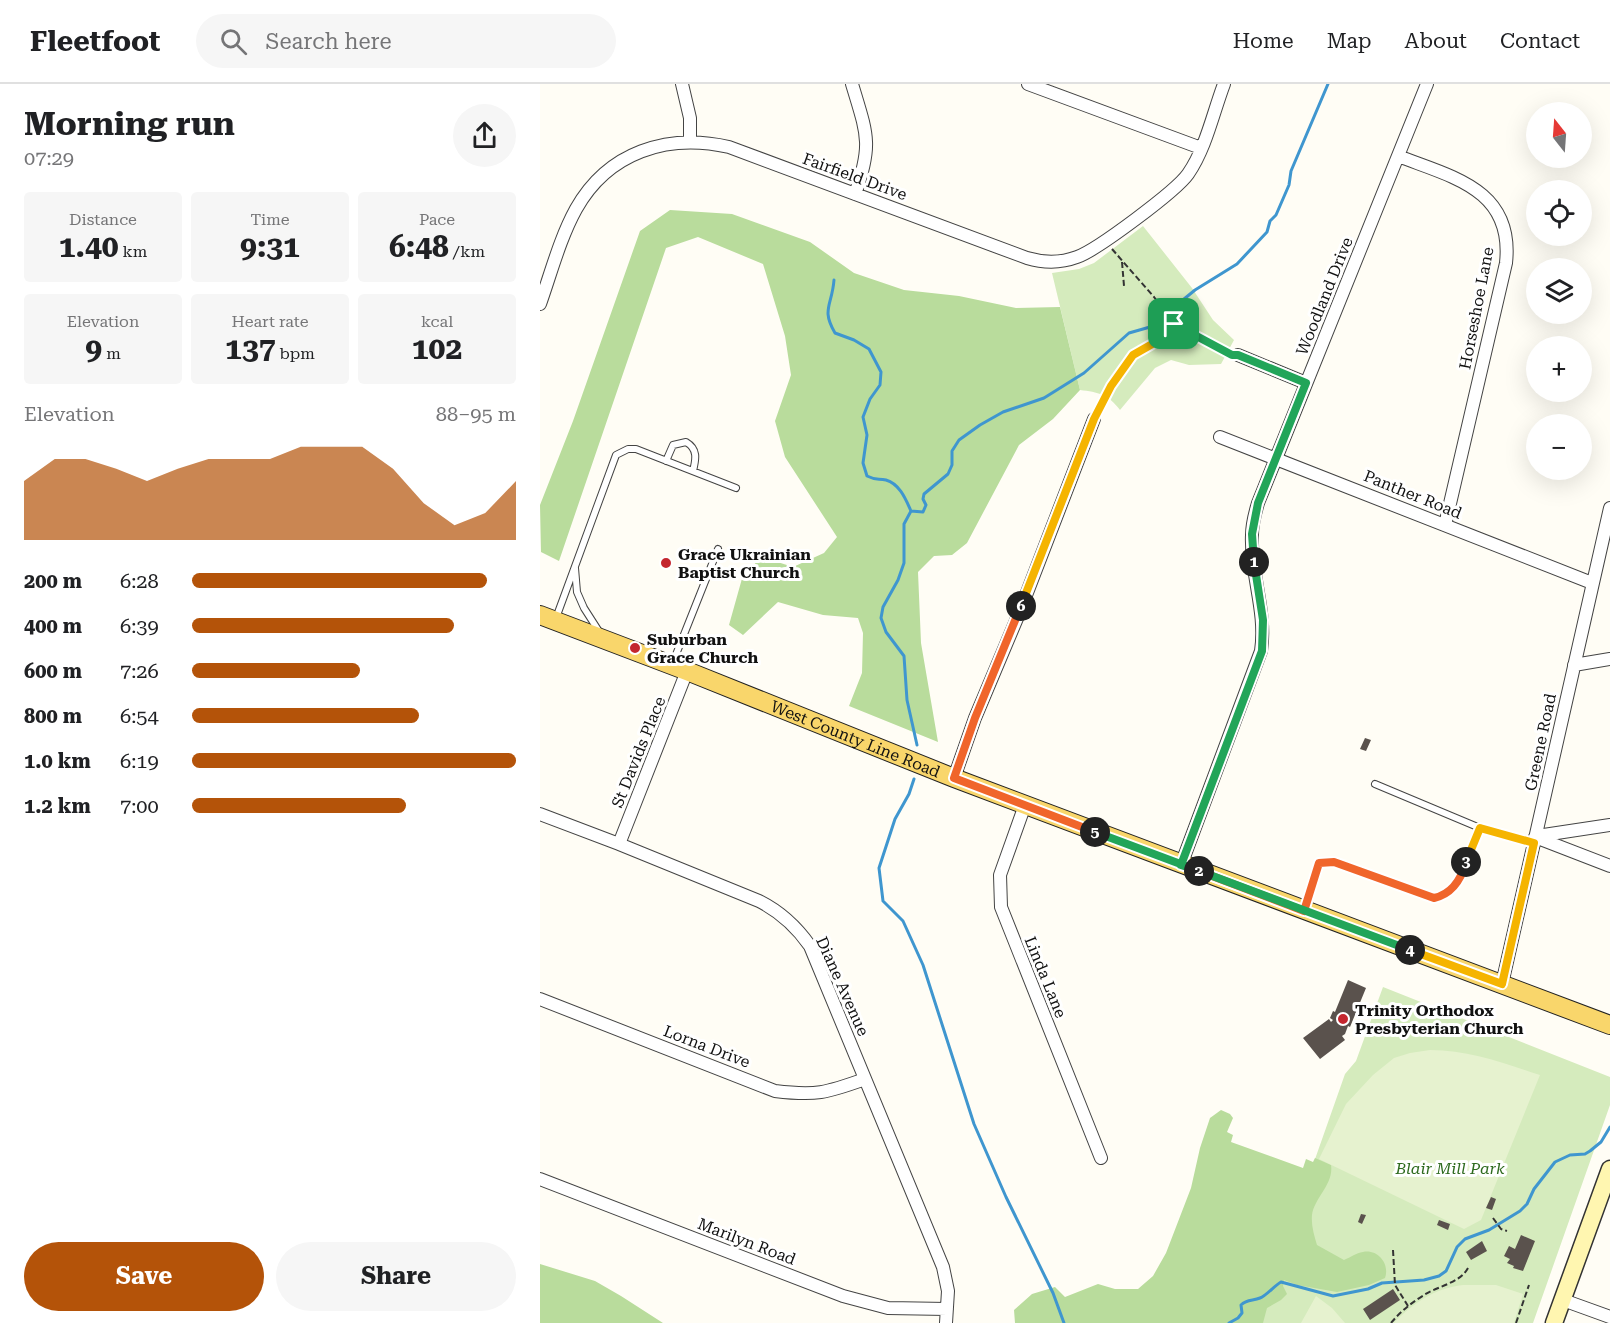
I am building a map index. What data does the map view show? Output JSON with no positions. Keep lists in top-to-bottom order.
{
  "streets": {
    "main road": ["West County Line Road"],
    "street": [
      "Fairfield Drive",
      "Woodland Drive",
      "Horseshoe Lane",
      "Panther Road",
      "Greene Road",
      "St Davids Place",
      "Linda Lane",
      "Diane Avenue",
      "Lorna Drive",
      "Marilyn Road"
    ]
  },
  "crossings": [
    ["Woodland Drive", "Horseshoe Lane"],
    ["Woodland Drive", "Panther Road"],
    ["Woodland Drive", "West County Line Road"],
    ["Horseshoe Lane", "Panther Road"],
    ["Panther Road", "Greene Road"],
    ["West County Line Road", "Greene Road"],
    ["West County Line Road", "St Davids Place"],
    ["West County Line Road", "Linda Lane"],
    ["St Davids Place", "Diane Avenue"],
    ["Diane Avenue", "Lorna Drive"],
    ["Diane Avenue", "Marilyn Road"]
  ],
  "parks": ["Blair Mill Park"],
  "places": ["Grace Ukrainian Baptist Church", "Suburban Grace Church", "Trinity Orthodox Presbyterian Church"],
  "north": "top",
  "page": {
    "header": "Fleetfoot",
    "search": "Search here",
    "nav": [
      "Home",
      "Map",
      "About",
      "Contact"
    ],
    "heading": ["Morning run", "07:29"],
    "map_buttons": ["+", "−"],
    "stats": [
      ["Distance", "1.40 km"],
      ["Time", "9:31"],
      ["Pace", "6:48 /km"],
      ["Elevation", "9 m"],
      ["Heart rate", "137 bpm"],
      ["kcal", "102"]
    ],
    "chart": ["Elevation", "88–95 m"],
    "pins": [
      "1",
      "6",
      "5",
      "3",
      "2",
      "4"
    ],
    "list": [
      {
        "name": "200 m",
        "note": "6:28"
      },
      {
        "name": "400 m",
        "note": "6:39"
      },
      {
        "name": "600 m",
        "note": "7:26"
      },
      {
        "name": "800 m",
        "note": "6:54"
      },
      {
        "name": "1.0 km",
        "note": "6:19"
      },
      {
        "name": "1.2 km",
        "note": "7:00"
      }
    ],
    "buttons": ["Save", "Share"]
  }
}
